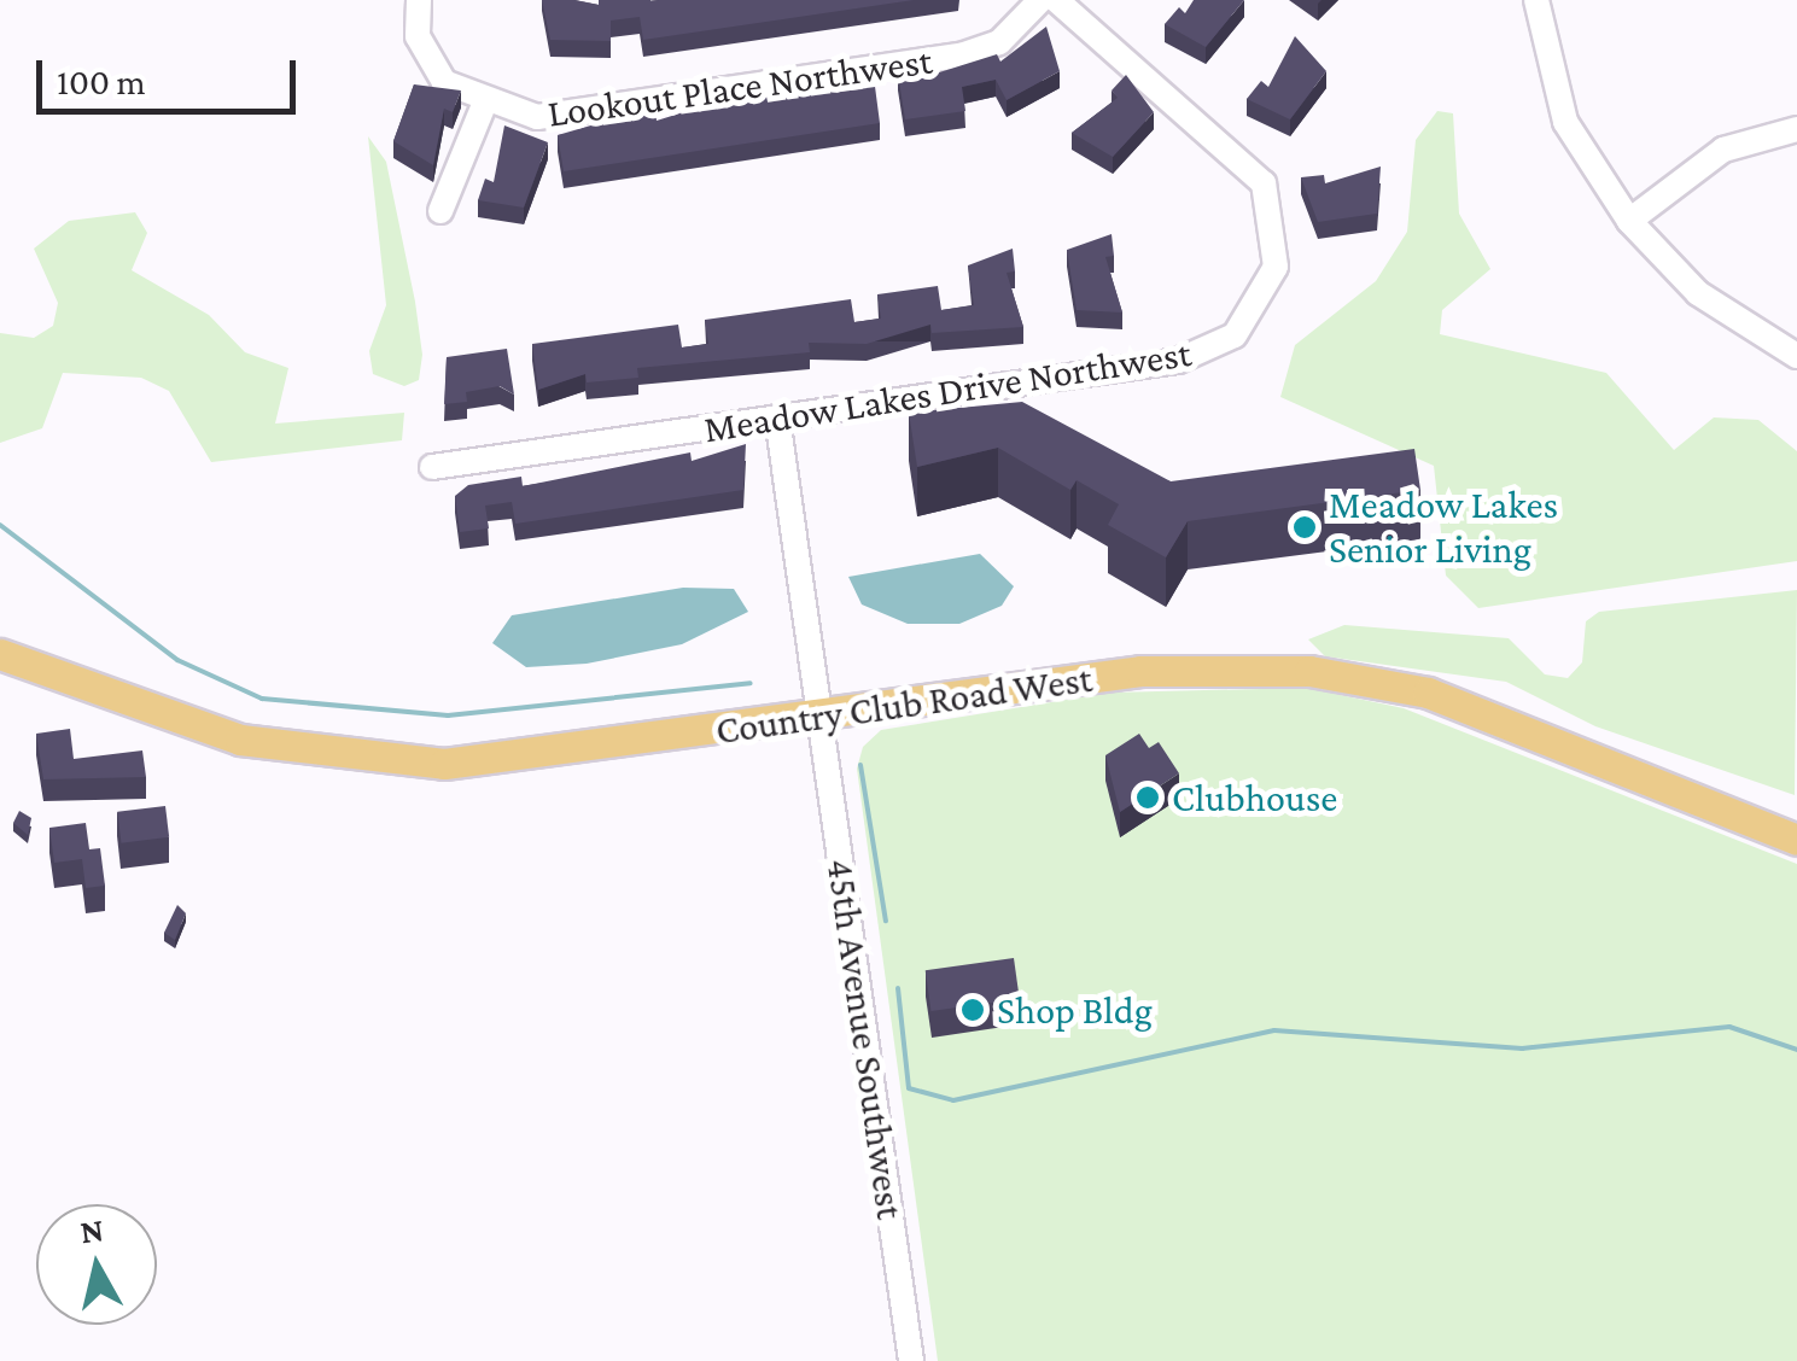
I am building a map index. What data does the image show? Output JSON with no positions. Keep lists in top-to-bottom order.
{
  "streets": {
    "main road": ["Country Club Road West"],
    "street": ["Lookout Place Northwest", "Meadow Lakes Drive Northwest", "45th Avenue Southwest"]
  },
  "crossings": [
    ["Meadow Lakes Drive Northwest", "45th Avenue Southwest"],
    ["Country Club Road West", "45th Avenue Southwest"]
  ],
  "places": ["Meadow Lakes Senior Living", "Clubhouse", "Shop Bldg"],
  "scale_bar": "100 m",
  "north": "top"
}
